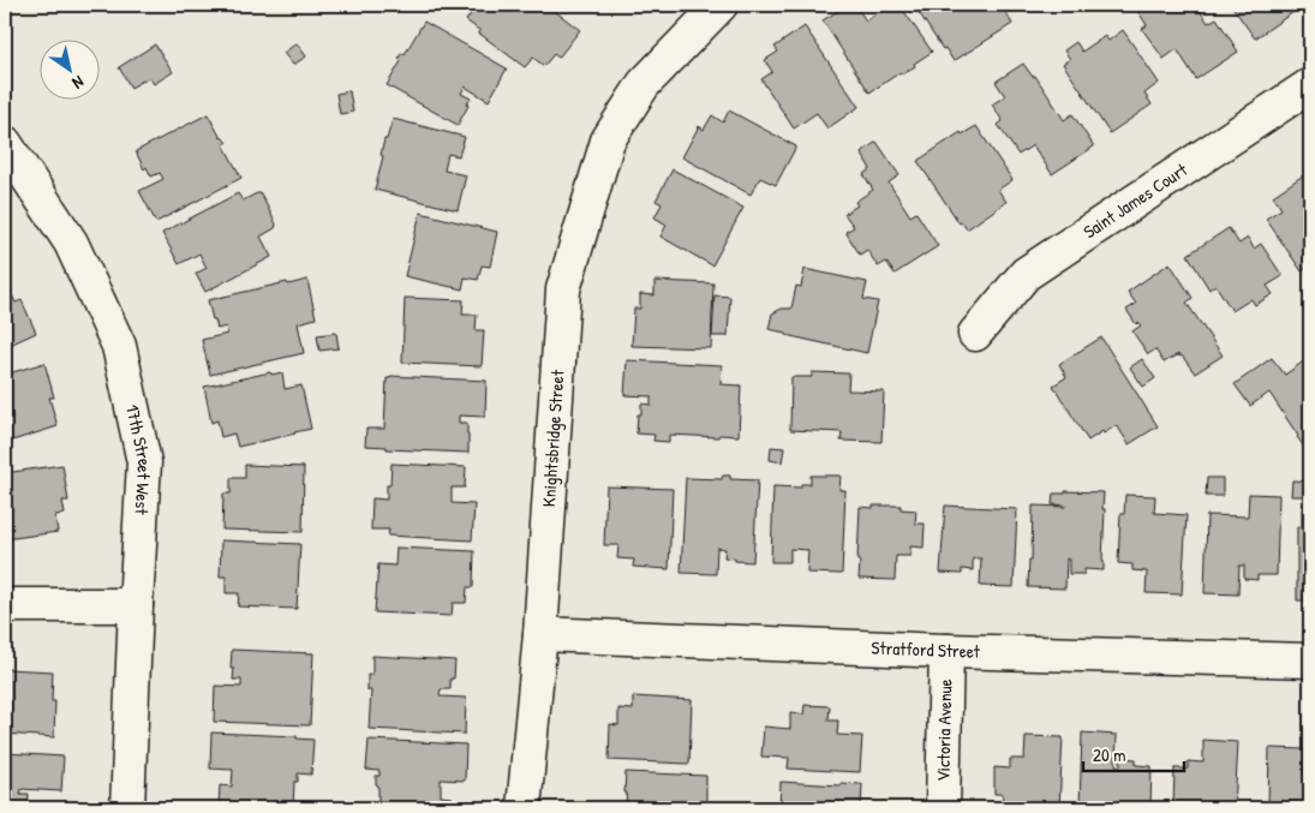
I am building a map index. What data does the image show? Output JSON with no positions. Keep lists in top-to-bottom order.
{
  "streets": {
    "street": [
      "Saint James Court",
      "Knightsbridge Street",
      "17th Street West",
      "Stratford Street",
      "Victoria Avenue"
    ]
  },
  "crossings": [
    ["Knightsbridge Street", "Stratford Street"],
    ["Stratford Street", "Victoria Avenue"]
  ],
  "scale_bar": "20 m",
  "north": "bottom right"
}
